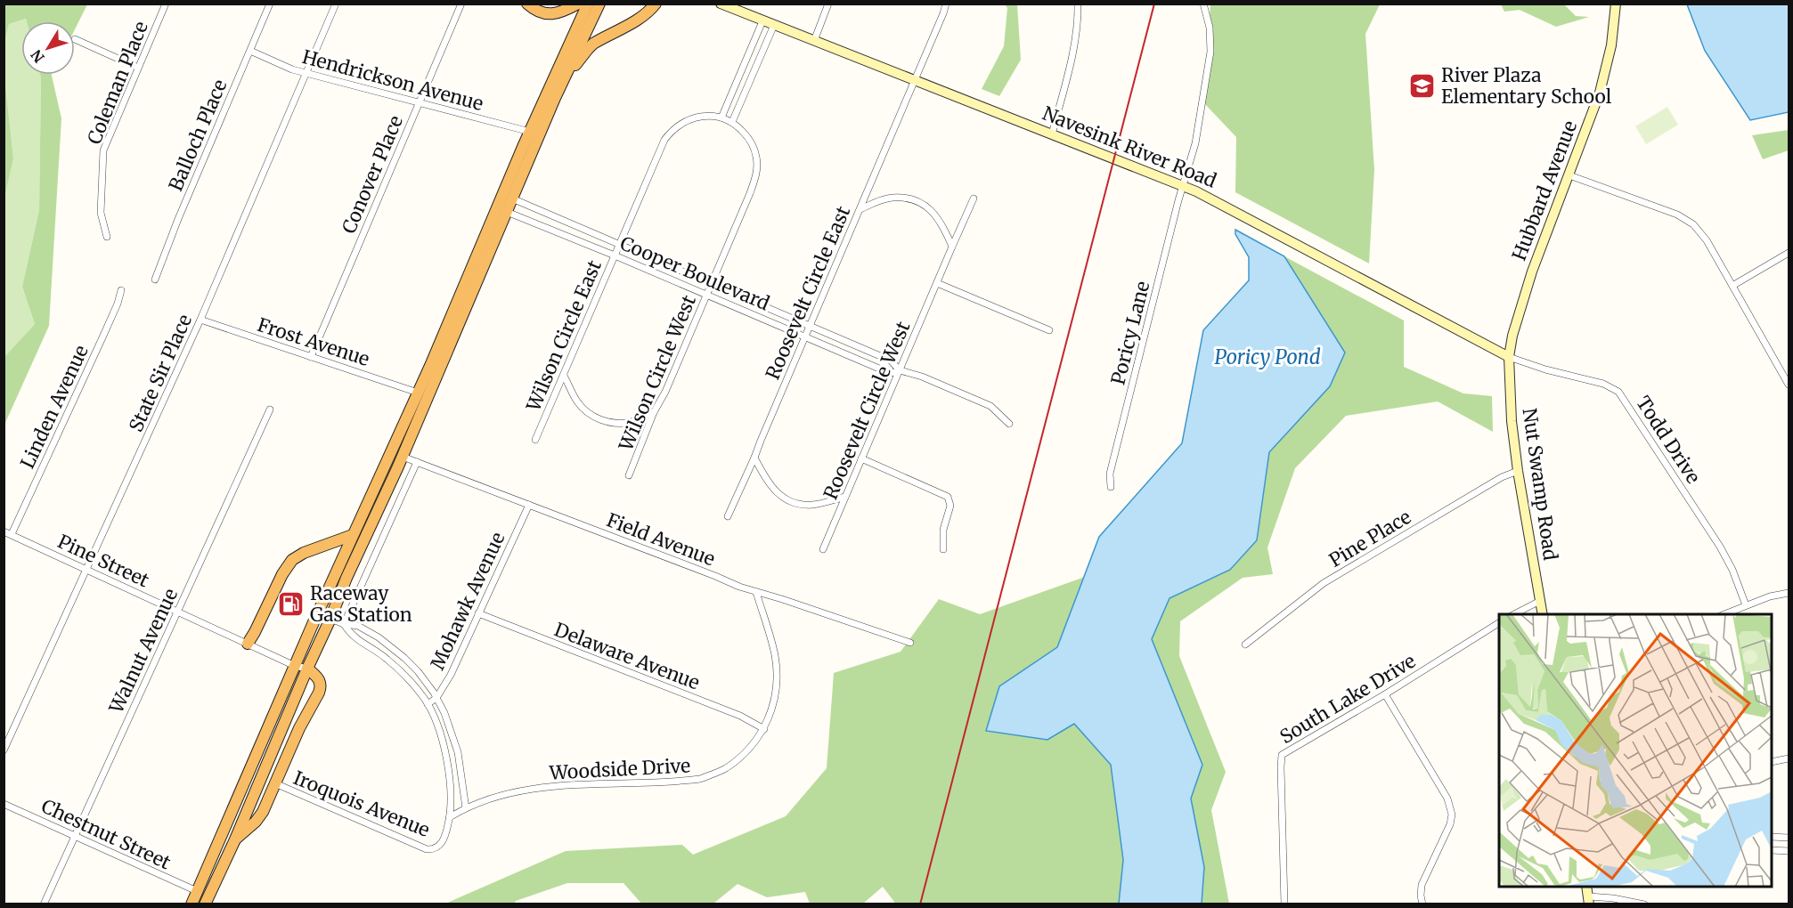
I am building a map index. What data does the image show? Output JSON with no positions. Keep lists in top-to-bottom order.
{
  "streets": {
    "main road": ["Navesink River Road", "Hubbard Avenue", "Nut Swamp Road"],
    "street": [
      "Hendrickson Avenue",
      "Coleman Place",
      "Balloch Place",
      "Conover Place",
      "Cooper Boulevard",
      "Roosevelt Circle East",
      "Poricy Lane",
      "Wilson Circle East",
      "Frost Avenue",
      "State Sir Place",
      "Wilson Circle West",
      "Linden Avenue",
      "Roosevelt Circle West",
      "Todd Drive",
      "Pine Place",
      "Field Avenue",
      "Pine Street",
      "Mohawk Avenue",
      "Walnut Avenue",
      "Delaware Avenue",
      "South Lake Drive",
      "Woodside Drive",
      "Iroquois Avenue",
      "Chestnut Street"
    ]
  },
  "crossings": [
    ["Hendrickson Avenue", "Balloch Place"],
    ["Hendrickson Avenue", "Conover Place"],
    ["Hendrickson Avenue", "State Sir Place"],
    ["Navesink River Road", "Hubbard Avenue"],
    ["Navesink River Road", "Roosevelt Circle East"],
    ["Navesink River Road", "Poricy Lane"],
    ["Navesink River Road", "Todd Drive"],
    ["Navesink River Road", "Nut Swamp Road"],
    ["Conover Place", "Frost Avenue"],
    ["Hubbard Avenue", "Todd Drive"],
    ["Hubbard Avenue", "Nut Swamp Road"],
    ["Cooper Boulevard", "Roosevelt Circle East"],
    ["Cooper Boulevard", "Wilson Circle East"],
    ["Cooper Boulevard", "Wilson Circle West"],
    ["Cooper Boulevard", "Roosevelt Circle West"],
    ["Frost Avenue", "State Sir Place"],
    ["State Sir Place", "Pine Street"],
    ["Linden Avenue", "Pine Street"],
    ["Todd Drive", "Nut Swamp Road"],
    ["Nut Swamp Road", "Pine Place"],
    ["Field Avenue", "Mohawk Avenue"],
    ["Field Avenue", "Woodside Drive"],
    ["Pine Street", "Walnut Avenue"],
    ["Mohawk Avenue", "Delaware Avenue"],
    ["Walnut Avenue", "Chestnut Street"],
    ["Delaware Avenue", "Woodside Drive"],
    ["Woodside Drive", "Iroquois Avenue"]
  ],
  "water": ["Poricy Pond"],
  "places": {
    "school or university": ["River Plaza Elementary School"],
    "fuel station": ["Raceway Gas Station"]
  },
  "north": "bottom left"
}
